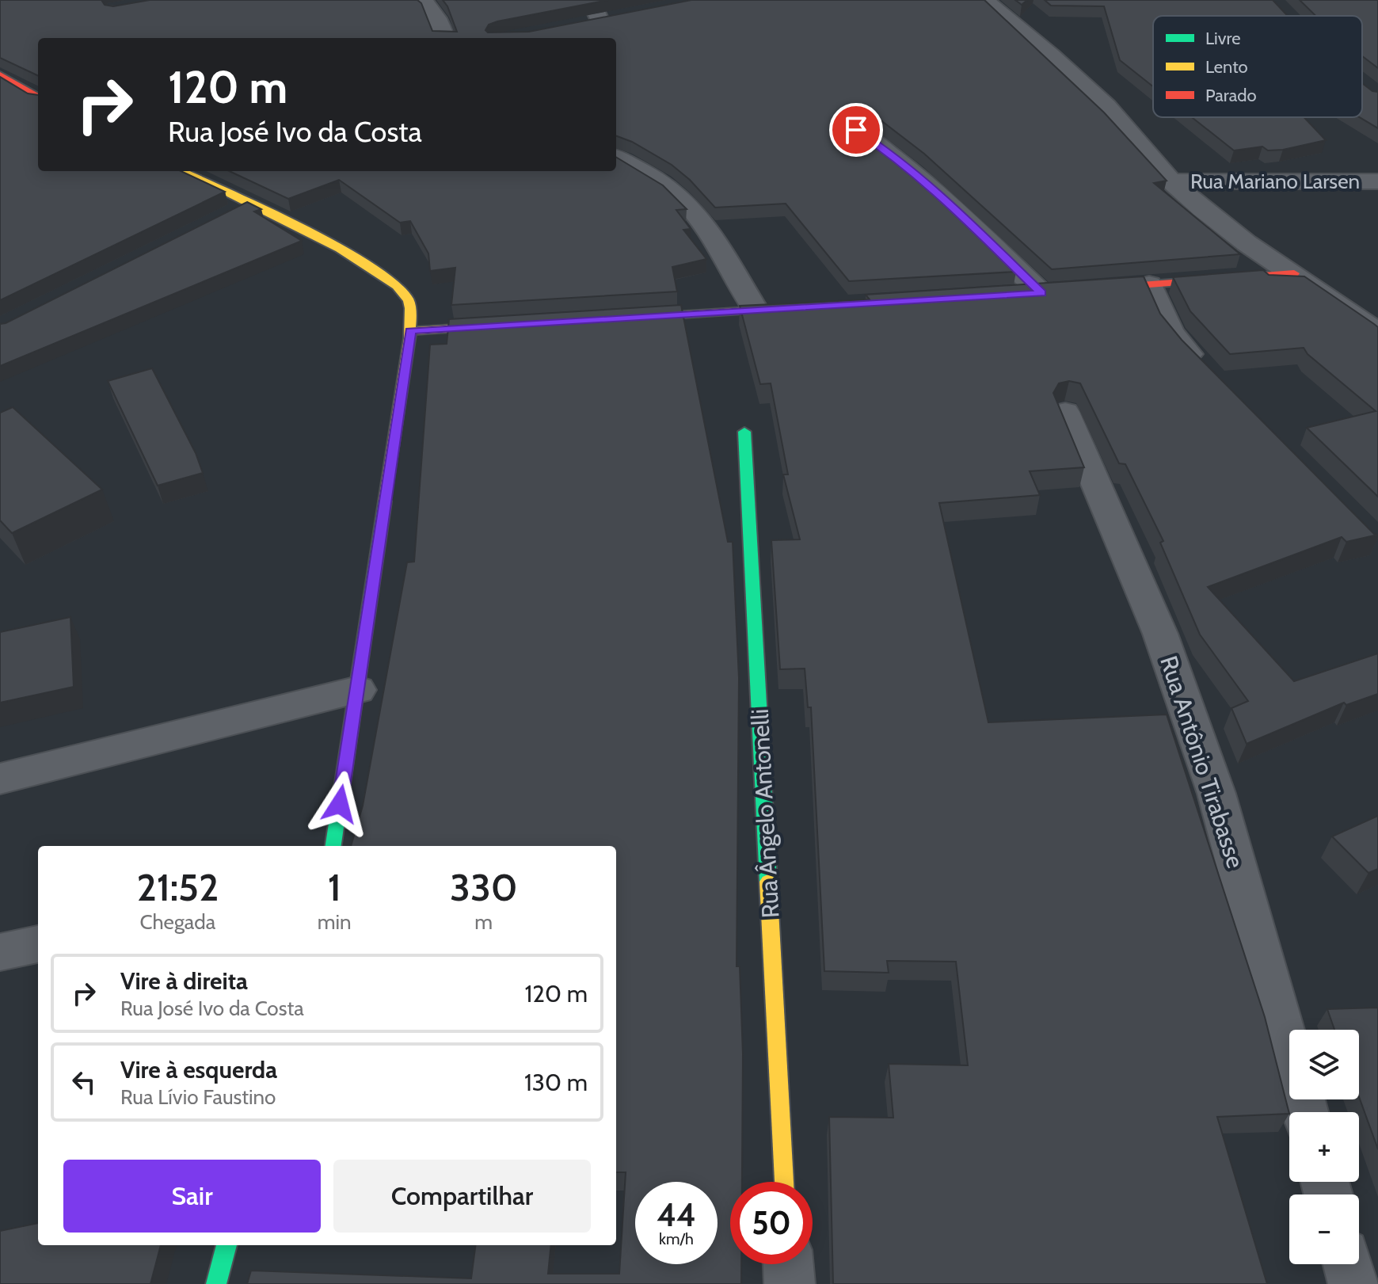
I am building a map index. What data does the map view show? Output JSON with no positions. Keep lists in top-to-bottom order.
{
  "streets": {
    "street": ["Rua Mariano Larsen", "Rua Antônio Tirabasse", "Rua Ângelo Antonelli"]
  },
  "legend": ["Livre", "Lento", "Parado"],
  "page": {
    "turn": ["120 m", "Rua José Ivo da Costa"],
    "eta": [
      "21:52",
      "Chegada",
      "1",
      "min",
      "330",
      "m"
    ],
    "list": [
      {
        "name": "Vire à direita",
        "note": "Rua José Ivo da Costa",
        "value": "120 m"
      },
      {
        "name": "Vire à esquerda",
        "note": "Rua Lívio Faustino",
        "value": "130 m"
      }
    ],
    "map_buttons": ["+", "−"],
    "buttons": ["Sair", "Compartilhar"],
    "speed": "44 km/h",
    "limit": "50"
  }
}
